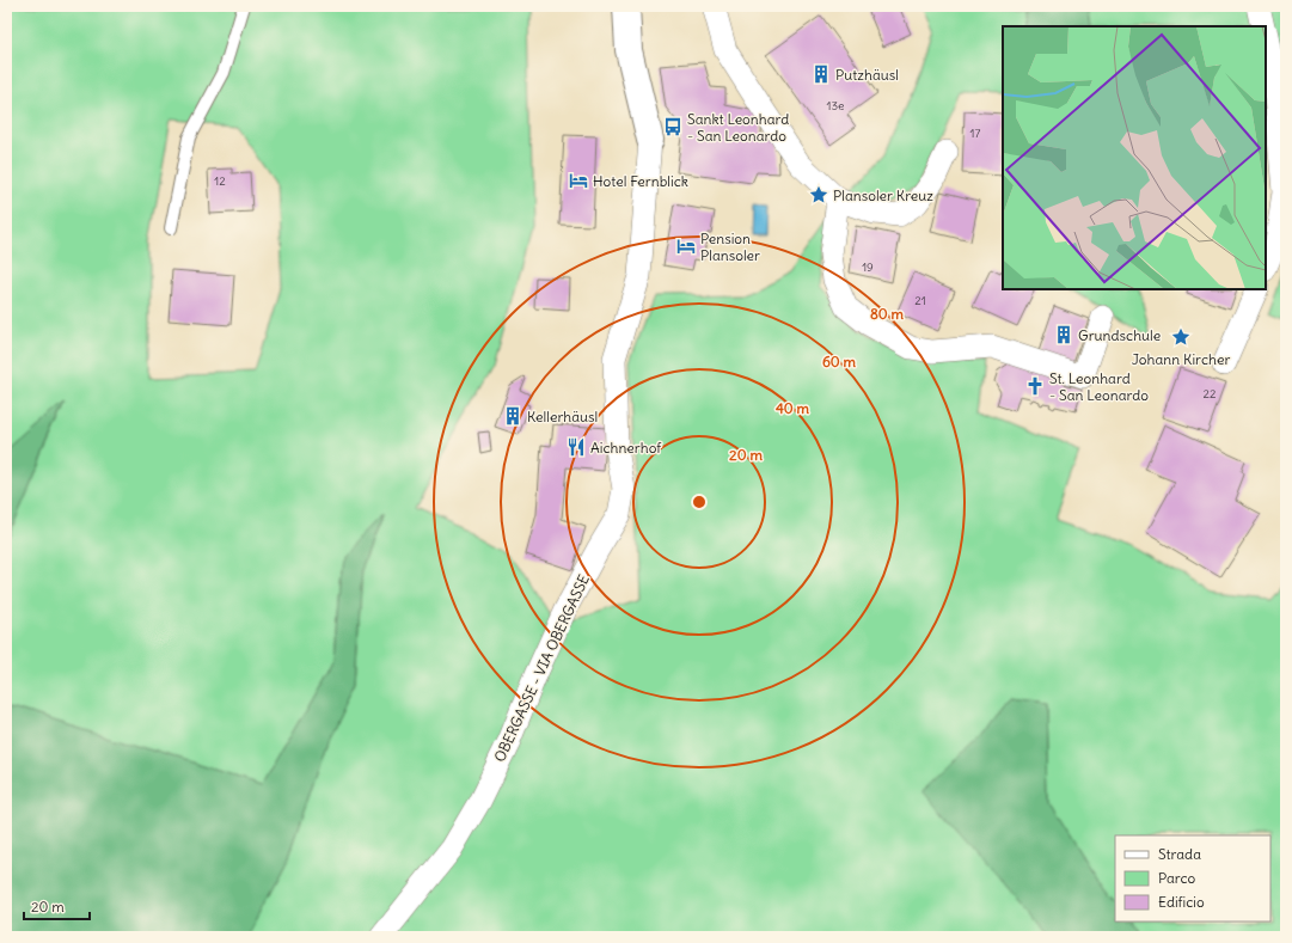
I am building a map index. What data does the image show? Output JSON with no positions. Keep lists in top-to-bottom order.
{
  "streets": {
    "street": ["OBERGASSE - VIA OBERGASSE"]
  },
  "places": {
    "building": ["Putzhäusl", "Grundschule", "Kellerhäusl"],
    "bus stop": ["Sankt Leonhard - San Leonardo"],
    "hotel": ["Hotel Fernblick", "Pension Plansoler"],
    "place": ["Plansoler Kreuz", "Johann Kircher"],
    "church": ["St. Leonhard - San Leonardo"],
    "restaurant": ["Aichnerhof"]
  },
  "house_numbers": [
    "13e",
    "17",
    "12",
    "19",
    "21",
    "22"
  ],
  "legend": ["Strada", "Parco", "Edificio"],
  "scale_bar": "20 m",
  "rings": [
    "80 m",
    "60 m",
    "40 m",
    "20 m"
  ]
}
